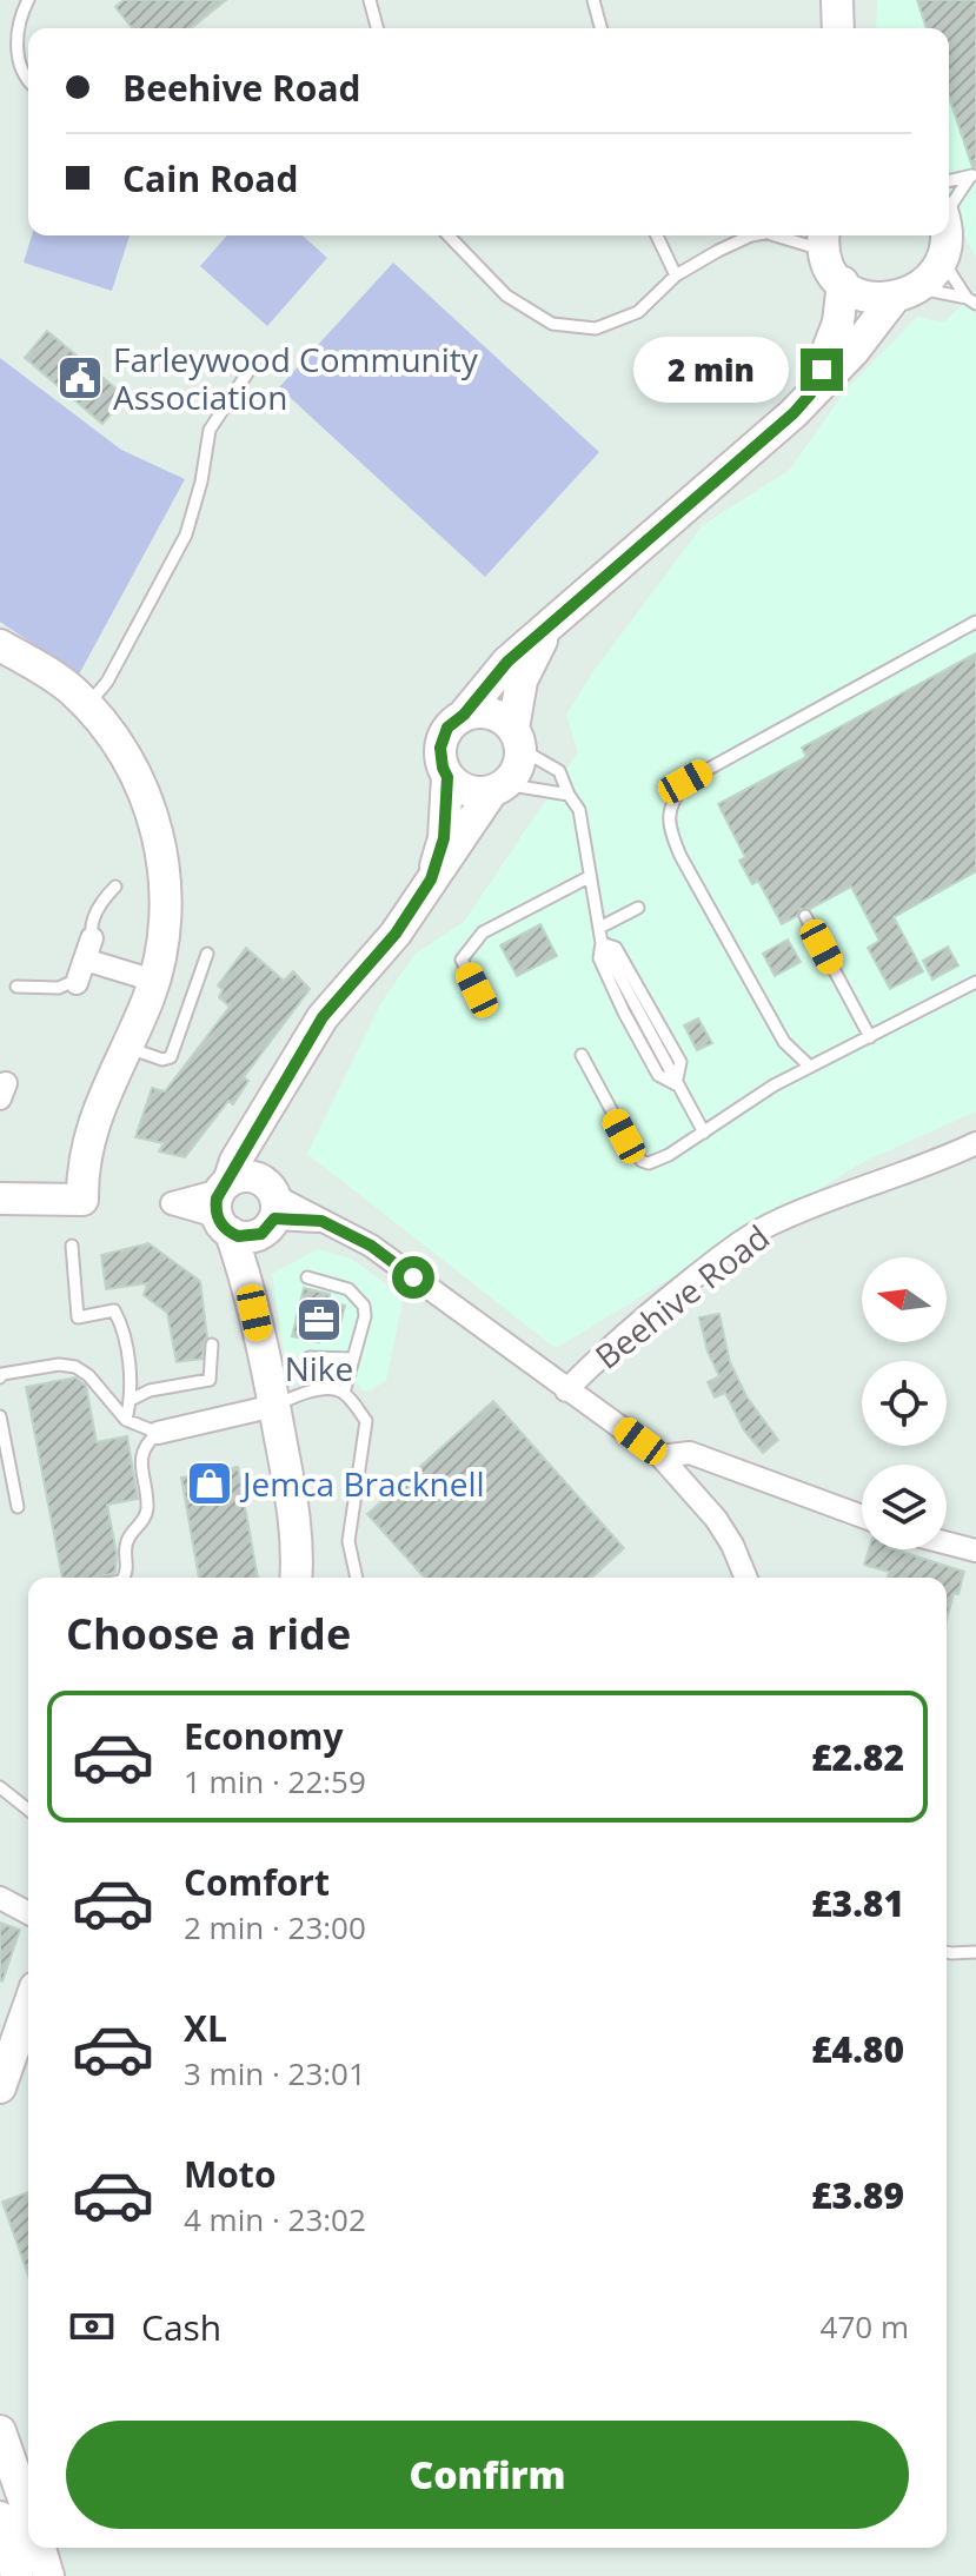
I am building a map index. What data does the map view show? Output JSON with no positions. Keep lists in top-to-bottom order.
{
  "streets": {
    "street": ["Beehive Road"]
  },
  "places": {
    "public building": ["Farleywood Community Association"],
    "office": ["Nike"],
    "shop": ["Jemca Bracknell"]
  },
  "north": "left",
  "page": {
    "banner": ["Beehive Road", "Cain Road"],
    "bubble": "2 min",
    "heading": "Choose a ride",
    "list": [
      {
        "name": "Economy",
        "note": "1 min · 22:59",
        "value": "£2.82"
      },
      {
        "name": "Comfort",
        "note": "2 min · 23:00",
        "value": "£3.81"
      },
      {
        "name": "XL",
        "note": "3 min · 23:01",
        "value": "£4.80"
      },
      {
        "name": "Moto",
        "note": "4 min · 23:02",
        "value": "£3.89"
      }
    ],
    "pay": ["Cash", "470 m"],
    "buttons": "Confirm"
  }
}
